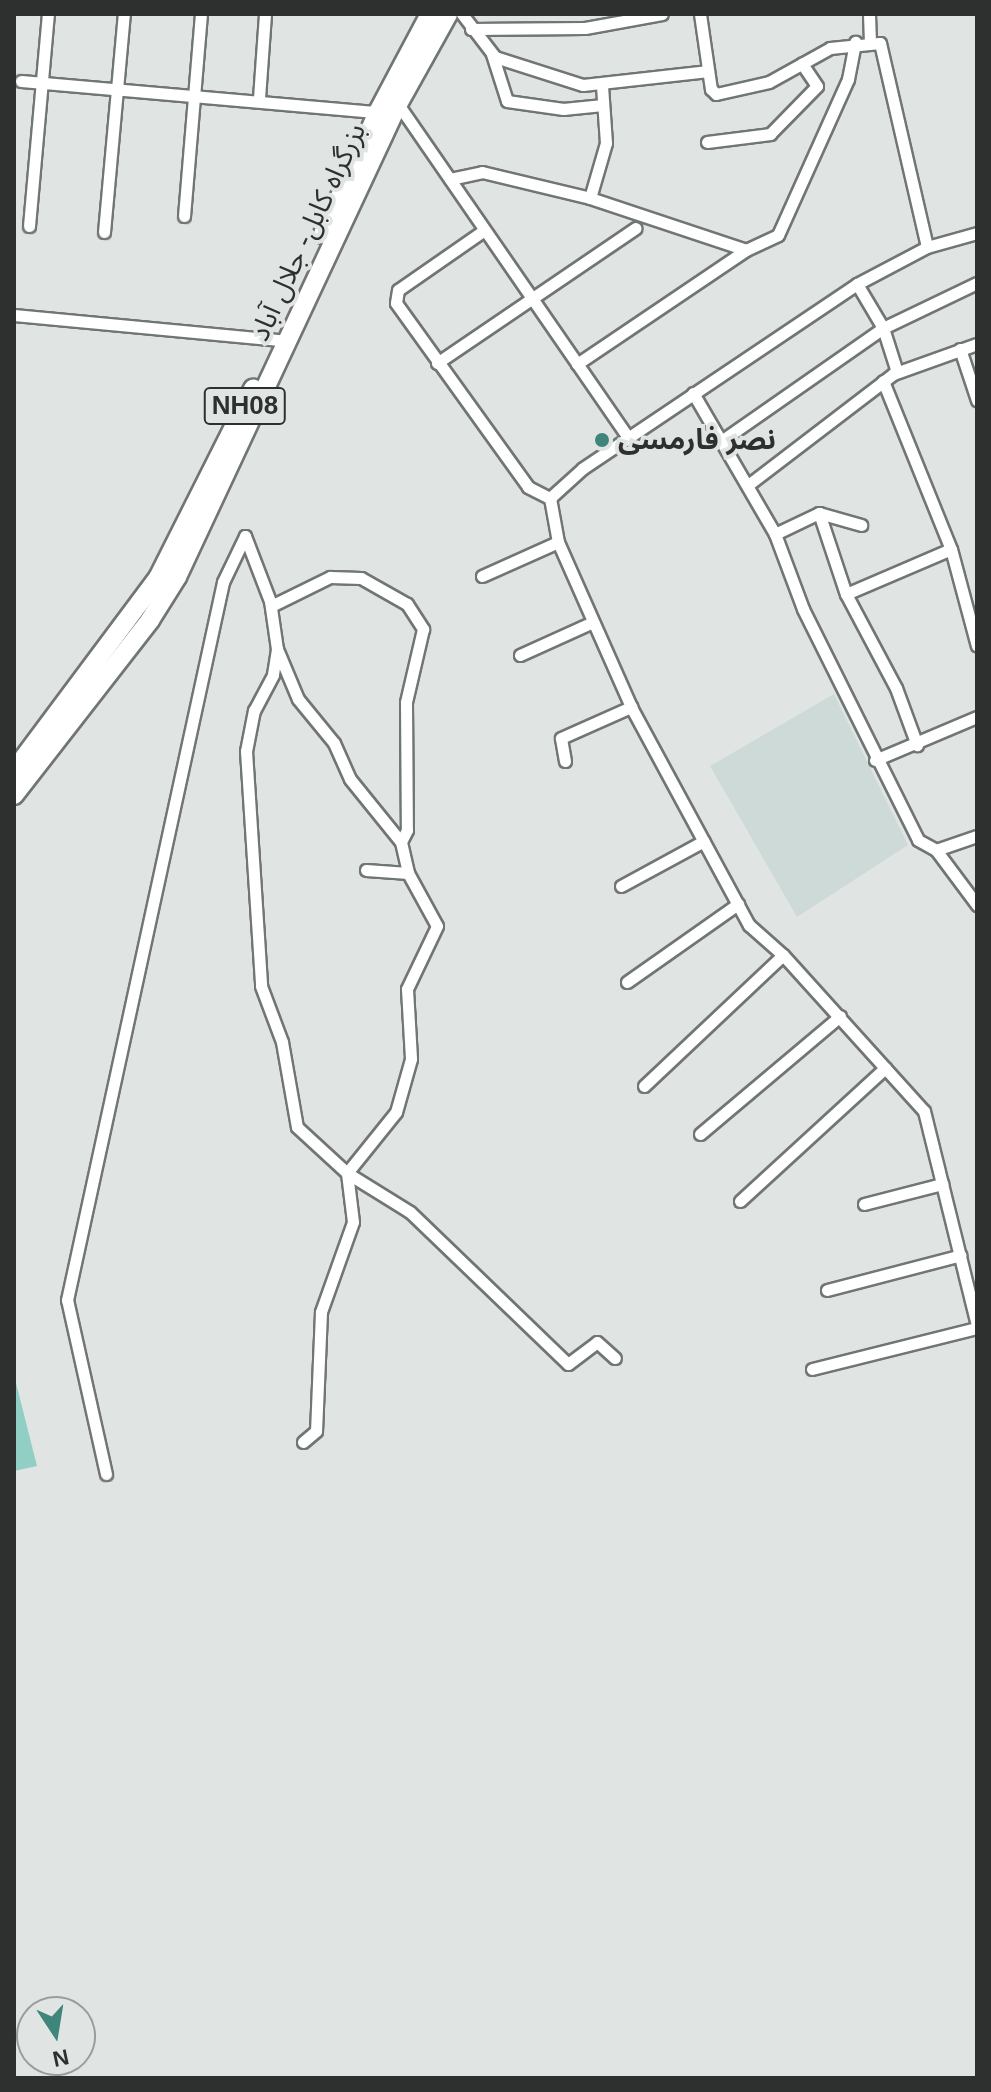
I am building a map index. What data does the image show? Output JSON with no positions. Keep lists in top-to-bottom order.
{
  "streets": {
    "highway": ["بزرگراه کابل- جلال آباد", "NH08"]
  },
  "places": ["نصر فارمسی"],
  "north": "bottom"
}
